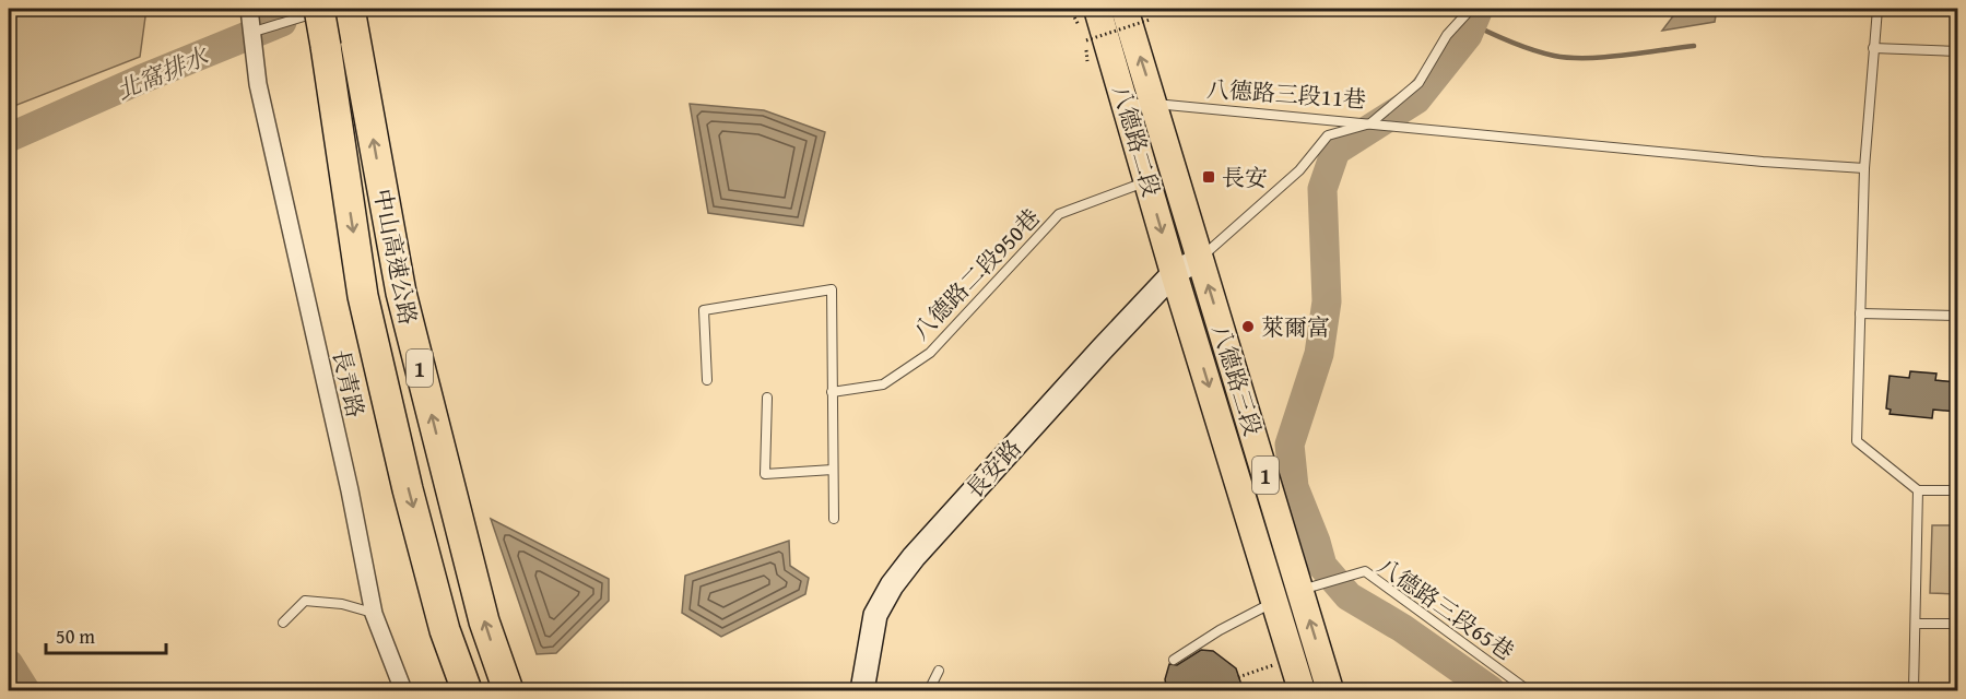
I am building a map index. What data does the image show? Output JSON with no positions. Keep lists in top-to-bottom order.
{
  "streets": {
    "highway": ["中山高速公路", "1"],
    "main road": ["八德路二段", "八德路三段"],
    "street": ["長青路", "長安路"],
    "lane": ["八德路三段11巷", "八德路二段950巷", "八德路三段65巷"]
  },
  "crossings": [
    ["八德路三段11巷", "八德路二段"],
    ["八德路二段", "八德路二段950巷"],
    ["八德路二段", "八德路三段"],
    ["八德路二段", "長安路"],
    ["八德路三段", "長安路"],
    ["八德路三段", "八德路三段65巷"]
  ],
  "water": ["北窩排水"],
  "places": {
    "transit": ["長安"],
    "other": ["萊爾富"]
  },
  "scale_bar": "50 m"
}
